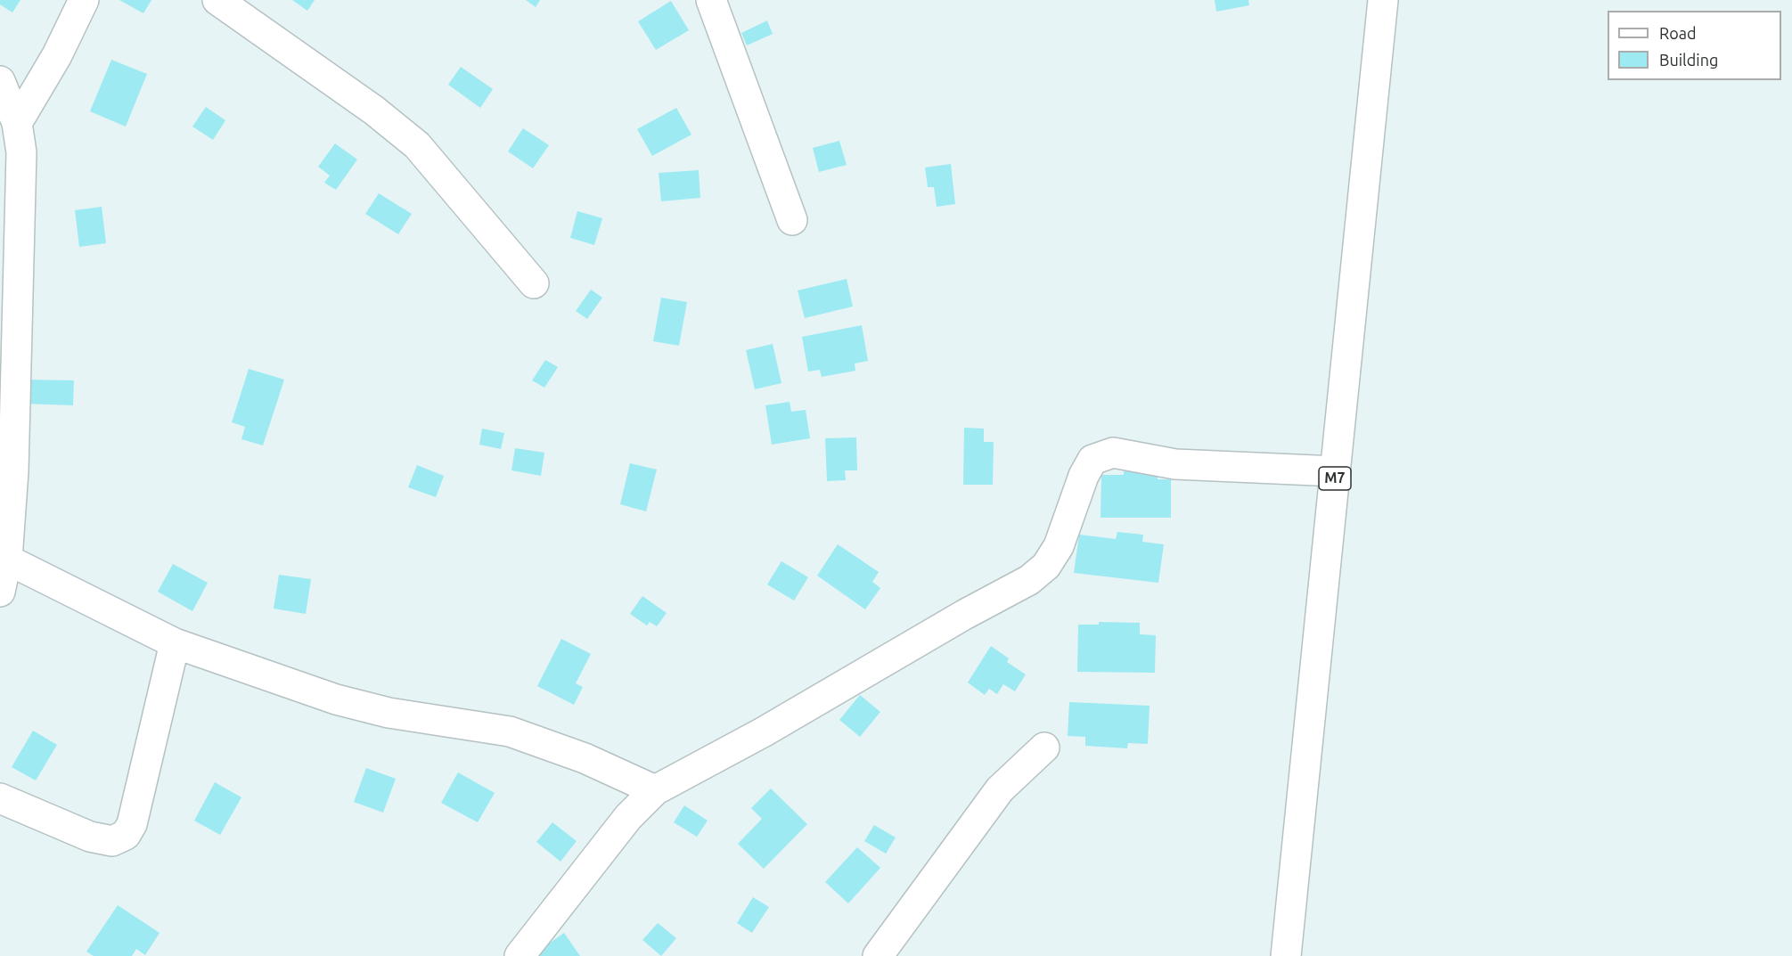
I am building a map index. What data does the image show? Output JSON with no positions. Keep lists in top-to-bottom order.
{
  "streets": {
    "street": ["M7"]
  },
  "legend": ["Road", "Building"]
}
